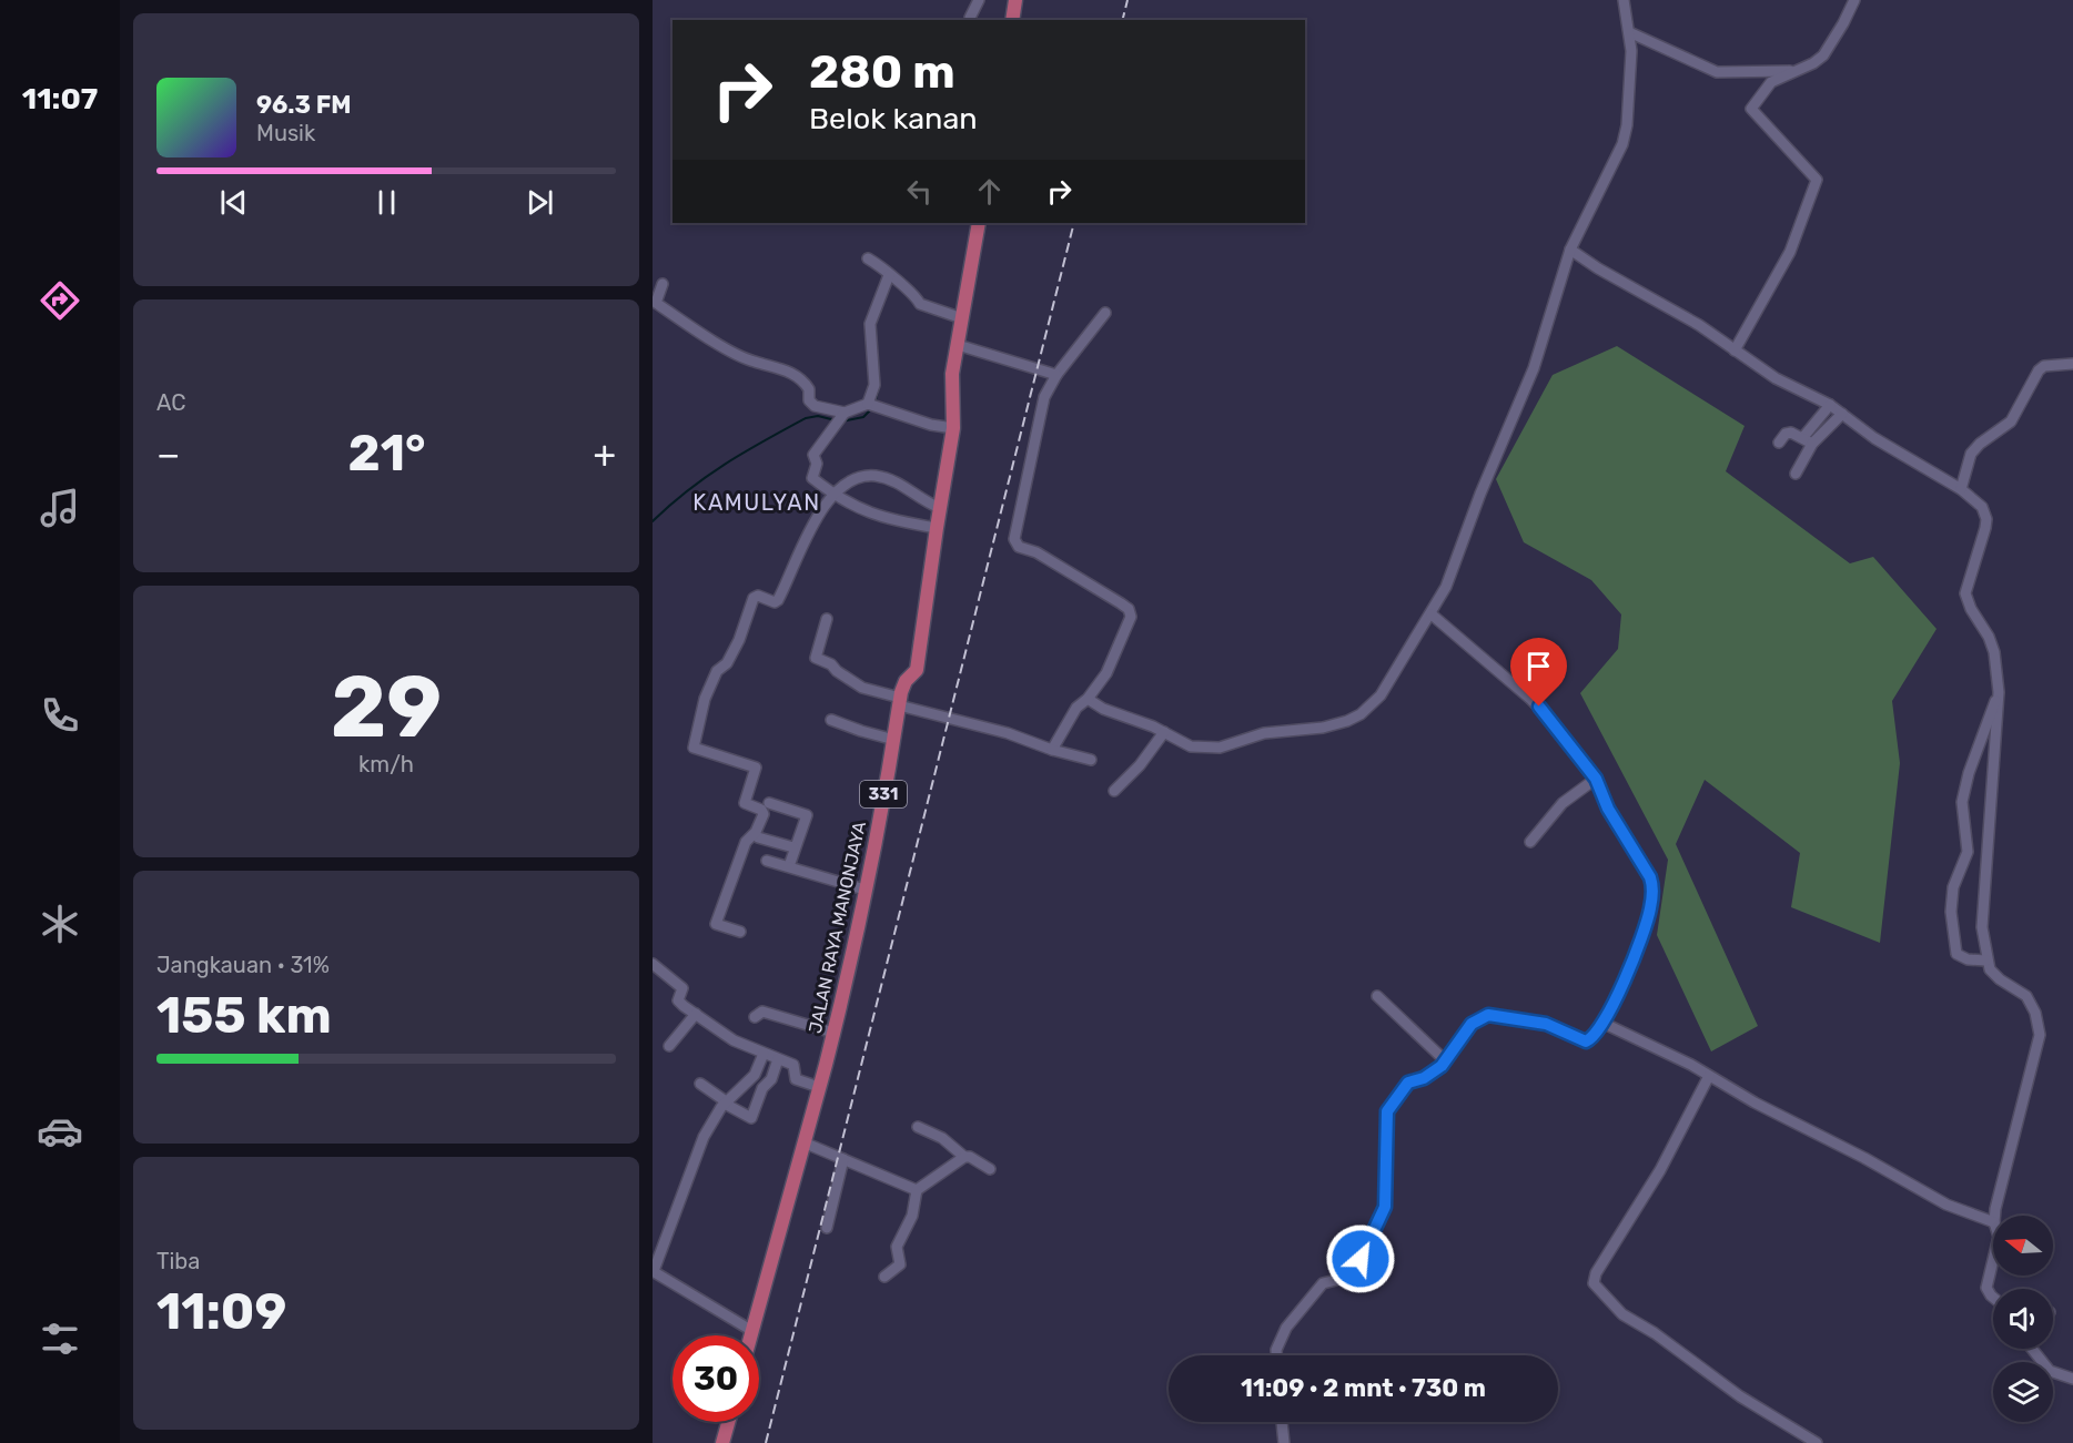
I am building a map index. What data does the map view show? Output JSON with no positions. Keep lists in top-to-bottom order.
{
  "streets": {
    "main road": ["331", "JALAN RAYA MANONJAYA"]
  },
  "districts": ["KAMULYAN"],
  "north": "left",
  "page": {
    "tabs": "11:07",
    "turn": ["280 m", "Belok kanan"],
    "song": ["96.3 FM", "Musik"],
    "tile": [
      "AC",
      ["29", "km/h"],
      ["Jangkauan · 31%", "155 km"],
      ["Tiba", "11:09"]
    ],
    "heat": ["−", "21°", "+"],
    "limit": "30",
    "trip": "11:09 · 2 mnt · 730 m"
  }
}
